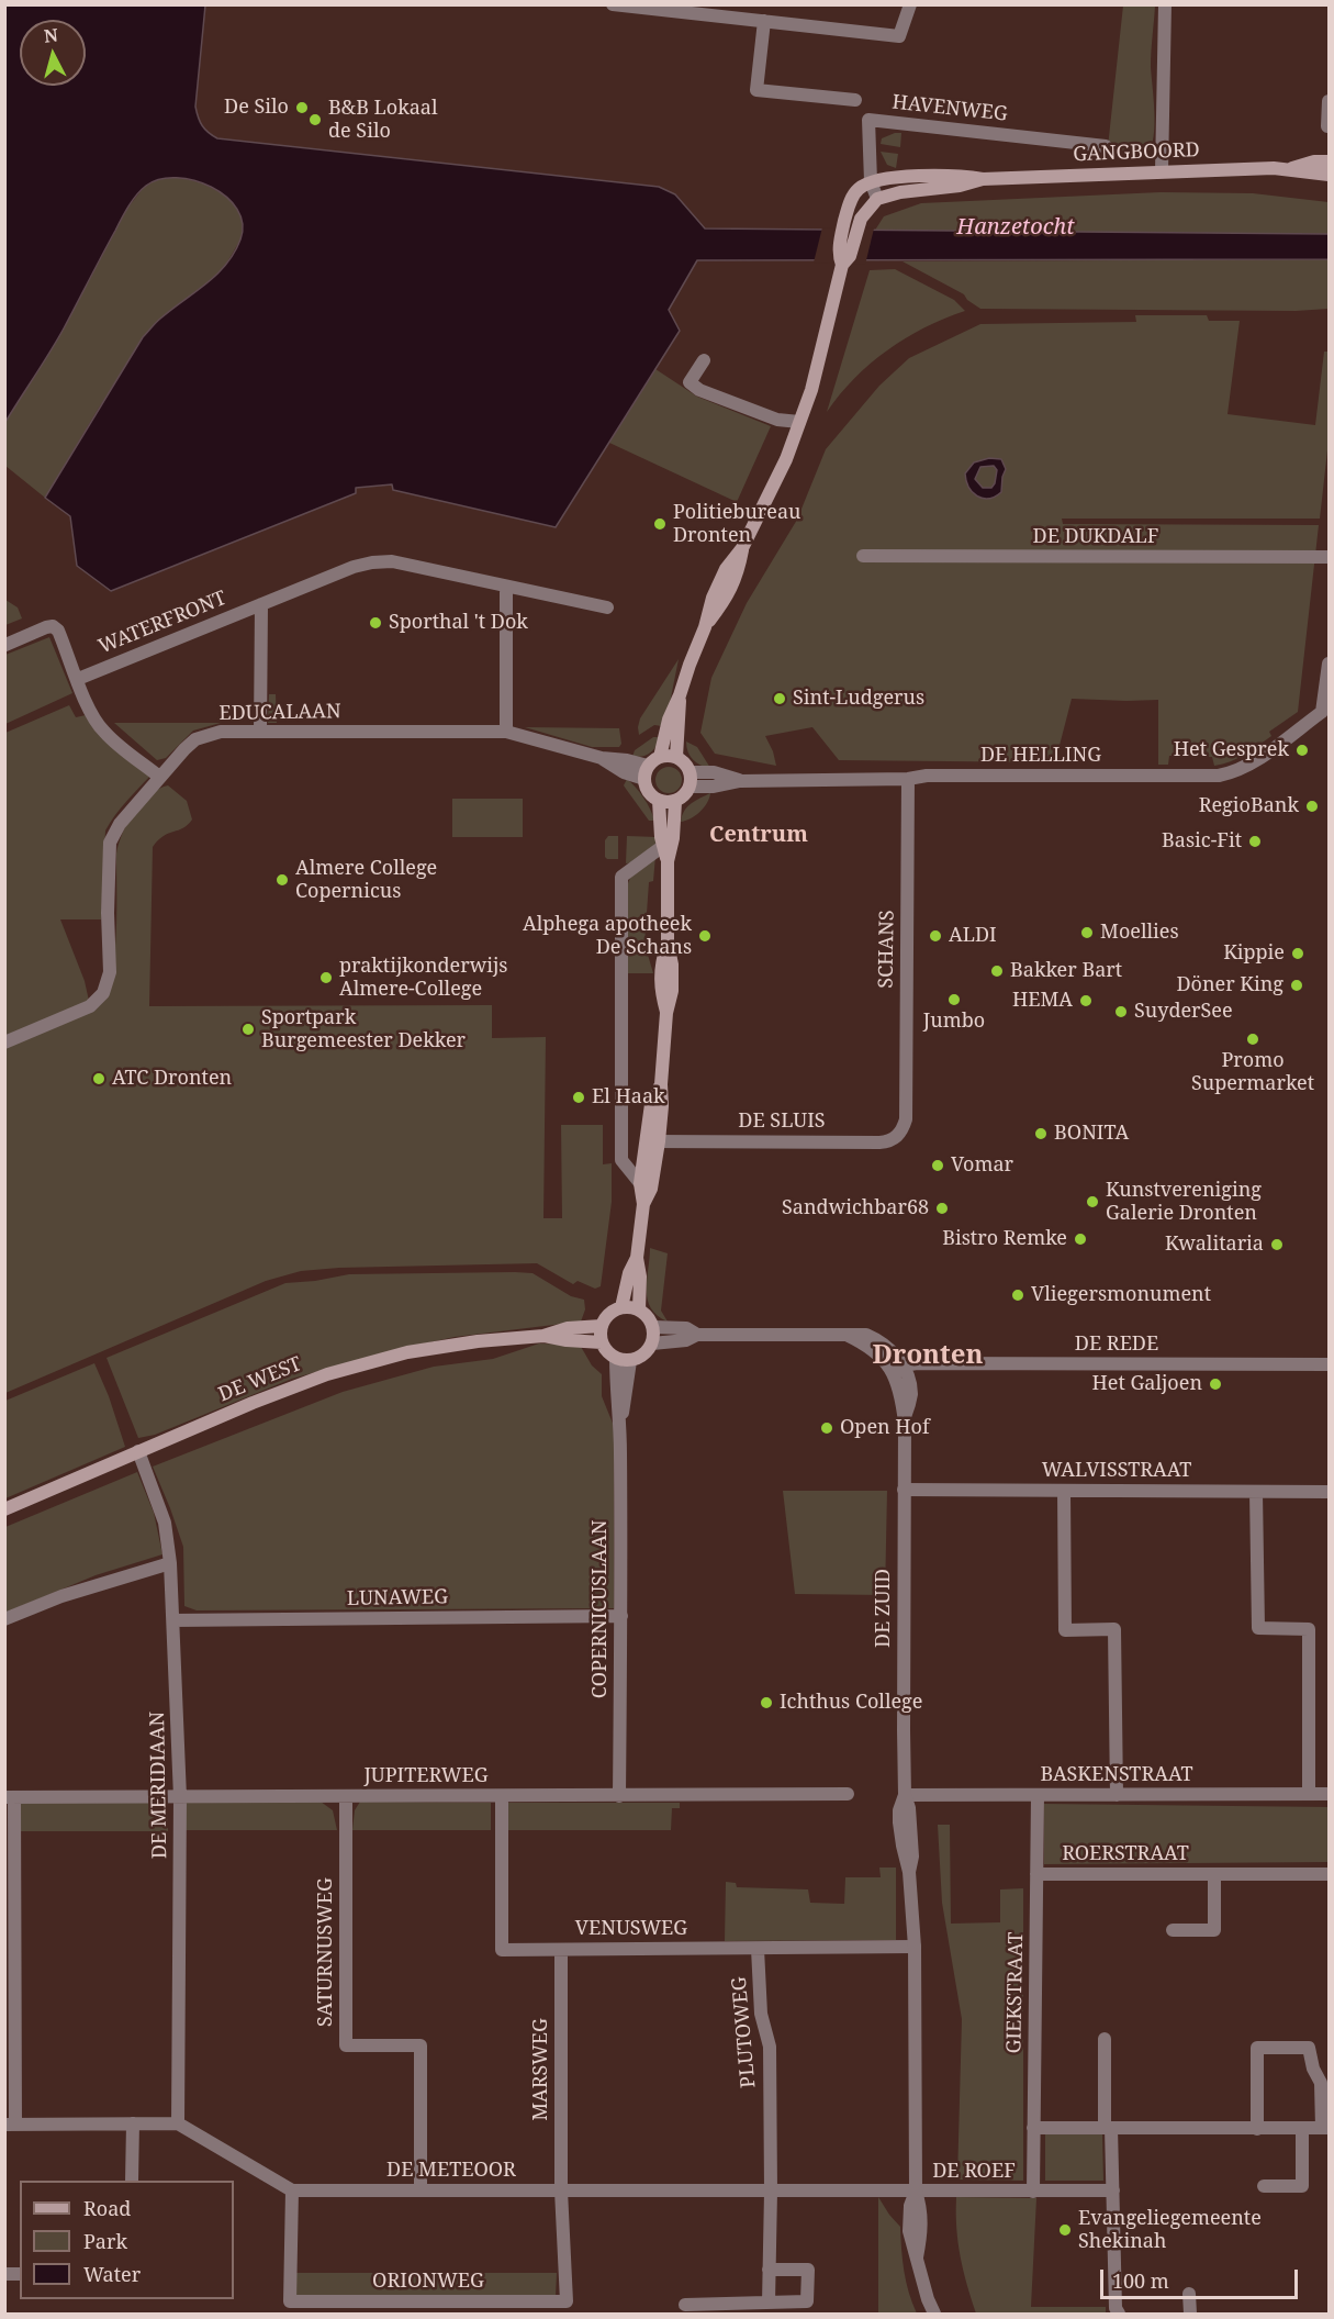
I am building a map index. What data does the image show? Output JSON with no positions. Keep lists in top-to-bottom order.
{
  "streets": {
    "main road": ["GANGBOORD", "DE WEST"],
    "street": [
      "HAVENWEG",
      "DE DUKDALF",
      "WATERFRONT",
      "EDUCALAAN",
      "DE HELLING",
      "SCHANS",
      "DE SLUIS",
      "DE REDE",
      "WALVISSTRAAT",
      "LUNAWEG",
      "DE ZUID",
      "COPERNICUSLAAN",
      "BASKENSTRAAT",
      "JUPITERWEG",
      "DE MERIDIAAN",
      "ROERSTRAAT",
      "VENUSWEG",
      "SATURNUSWEG",
      "GIEKSTRAAT",
      "PLUTOWEG",
      "MARSWEG",
      "DE METEOOR",
      "DE ROEF",
      "ORIONWEG"
    ]
  },
  "crossings": [
    ["HAVENWEG", "GANGBOORD"],
    ["EDUCALAAN", "DE HELLING"],
    ["DE HELLING", "SCHANS"],
    ["SCHANS", "DE SLUIS"],
    ["DE REDE", "DE ZUID"],
    ["DE WEST", "COPERNICUSLAAN"],
    ["DE WEST", "DE MERIDIAAN"],
    ["WALVISSTRAAT", "DE ZUID"],
    ["LUNAWEG", "COPERNICUSLAAN"],
    ["LUNAWEG", "DE MERIDIAAN"],
    ["DE ZUID", "BASKENSTRAAT"],
    ["DE ZUID", "VENUSWEG"],
    ["DE ZUID", "DE METEOOR"],
    ["DE ZUID", "DE ROEF"],
    ["COPERNICUSLAAN", "JUPITERWEG"],
    ["BASKENSTRAAT", "GIEKSTRAAT"],
    ["JUPITERWEG", "DE MERIDIAAN"],
    ["JUPITERWEG", "VENUSWEG"],
    ["JUPITERWEG", "SATURNUSWEG"],
    ["ROERSTRAAT", "GIEKSTRAAT"],
    ["VENUSWEG", "PLUTOWEG"],
    ["VENUSWEG", "MARSWEG"],
    ["SATURNUSWEG", "DE METEOOR"],
    ["GIEKSTRAAT", "DE ROEF"],
    ["PLUTOWEG", "DE METEOOR"],
    ["MARSWEG", "DE METEOOR"],
    ["MARSWEG", "ORIONWEG"],
    ["DE METEOOR", "DE ROEF"],
    ["DE METEOOR", "ORIONWEG"]
  ],
  "districts": ["Centrum", "Dronten"],
  "water": ["Hanzetocht"],
  "places": [
    "De Silo",
    "B&B Lokaal de Silo",
    "Politiebureau Dronten",
    "Sporthal 't Dok",
    "Sint-Ludgerus",
    "Het Gesprek",
    "RegioBank",
    "Basic-Fit",
    "Almere College Copernicus",
    "Moellies",
    "Alphega apotheek De Schans",
    "ALDI",
    "Kippie",
    "Bakker Bart",
    "praktijkonderwijs Almere-College",
    "Döner King",
    "Jumbo",
    "HEMA",
    "SuyderSee",
    "Sportpark Burgemeester Dekker",
    "Promo Supermarket",
    "ATC Dronten",
    "El Haak",
    "BONITA",
    "Vomar",
    "Kunstvereniging Galerie Dronten",
    "Sandwichbar68",
    "Bistro Remke",
    "Kwalitaria",
    "Vliegersmonument",
    "Het Galjoen",
    "Open Hof",
    "Ichthus College",
    "Evangeliegemeente Shekinah"
  ],
  "legend": ["Road", "Park", "Water"],
  "scale_bar": "100 m",
  "north": "top"
}
